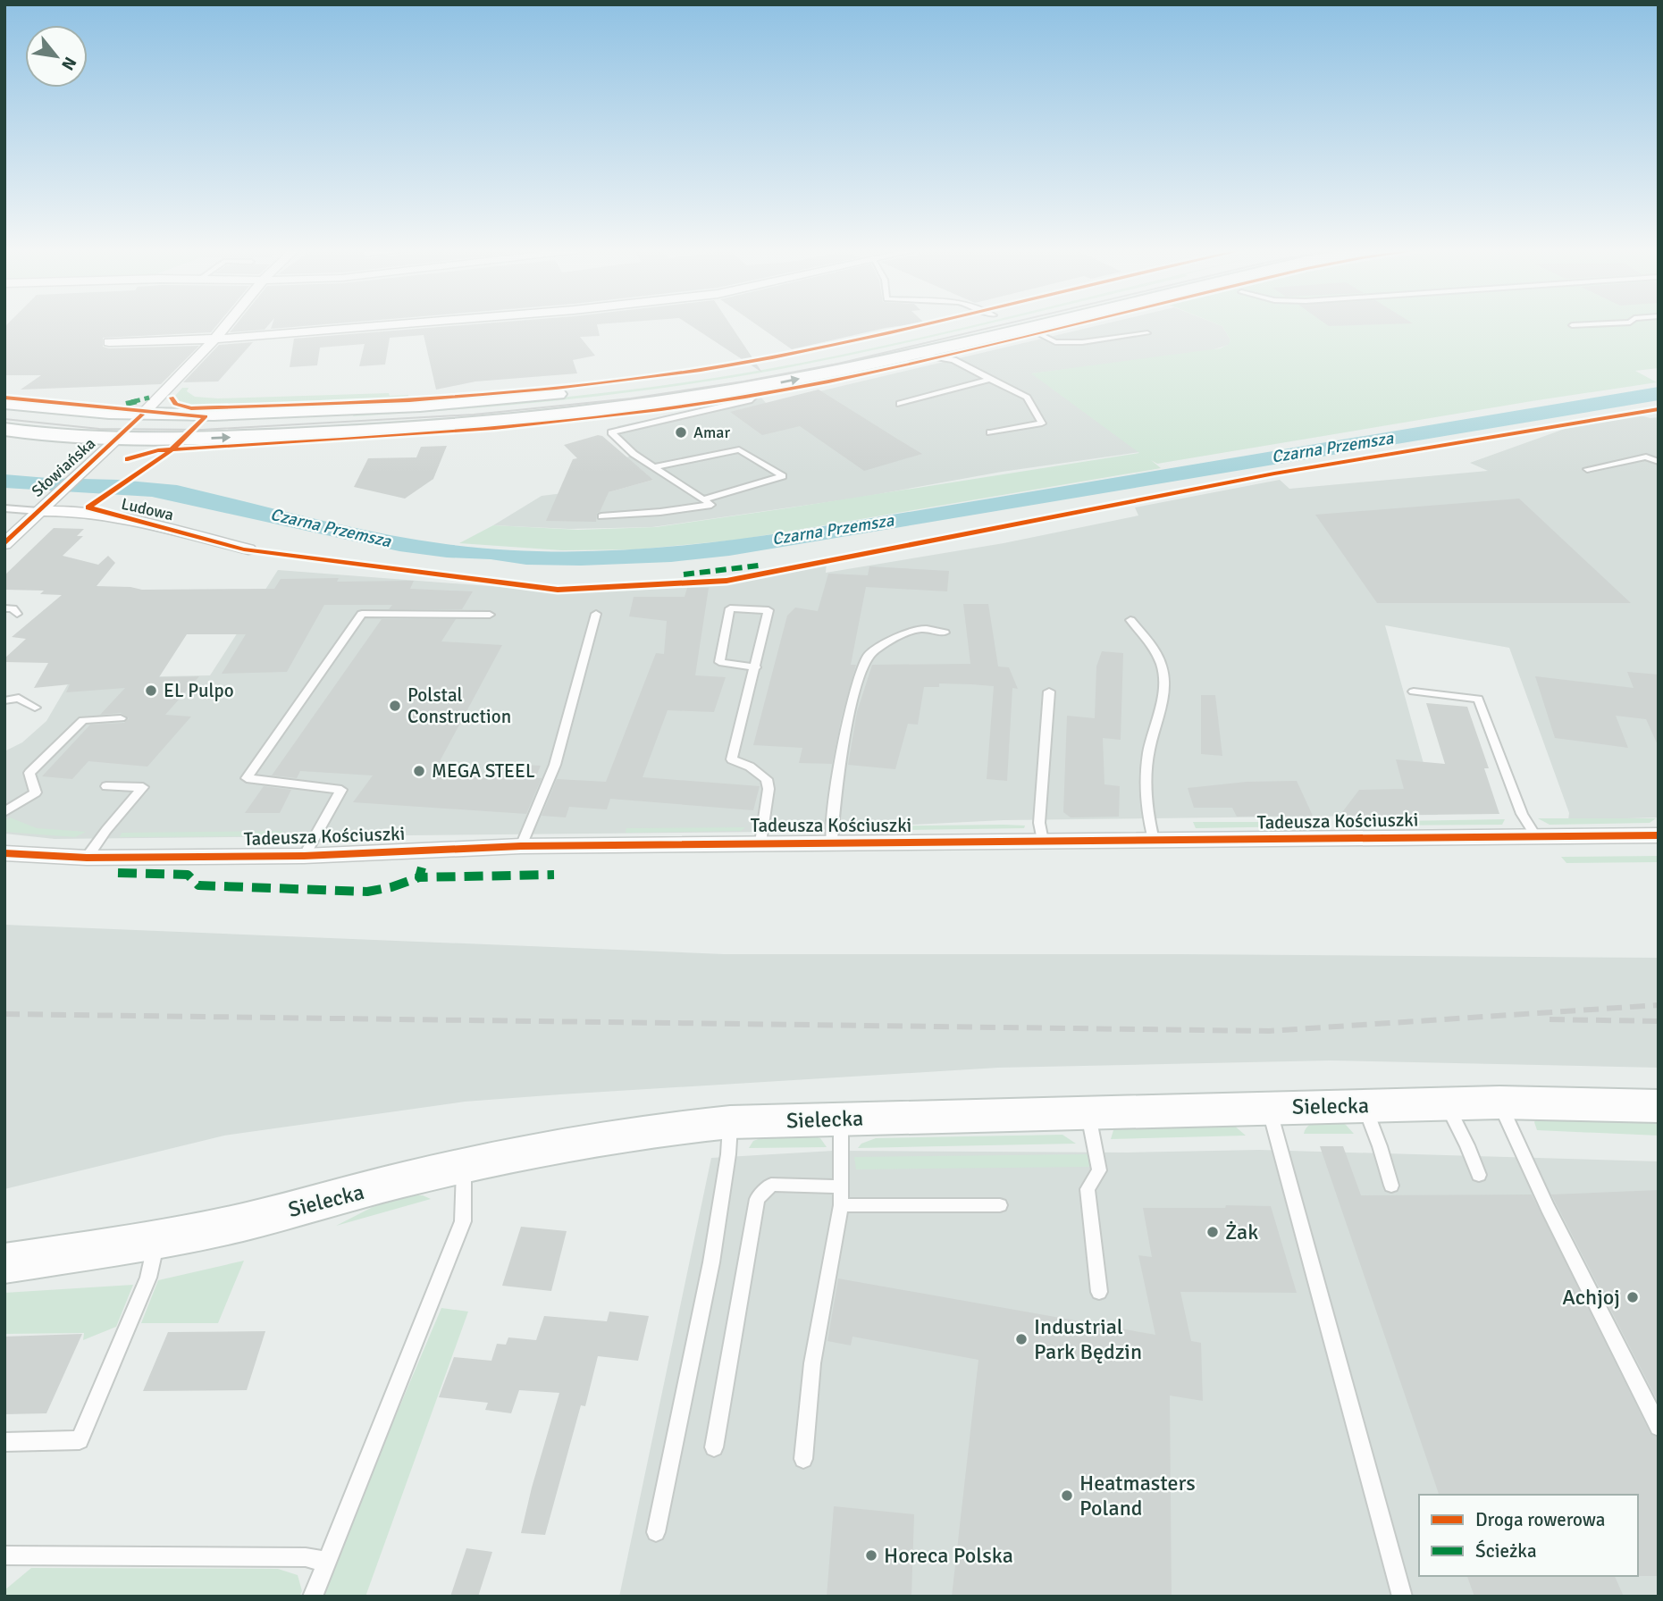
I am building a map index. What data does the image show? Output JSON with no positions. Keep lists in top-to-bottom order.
{
  "streets": {
    "street": [
      "Słowiańska",
      "Ludowa",
      "Tadeusza Kościuszki",
      "Sielecka"
    ]
  },
  "crossings": [
    ["Słowiańska", "Ludowa"]
  ],
  "water": ["Czarna Przemsza"],
  "places": [
    "Amar",
    "EL Pulpo",
    "Polstal Construction",
    "MEGA STEEL",
    "Żak",
    "Achjoj",
    "Industrial Park Będzin",
    "Heatmasters Poland",
    "Horeca Polska"
  ],
  "legend": ["Droga rowerowa", "Ścieżka"],
  "north": "bottom right"
}
